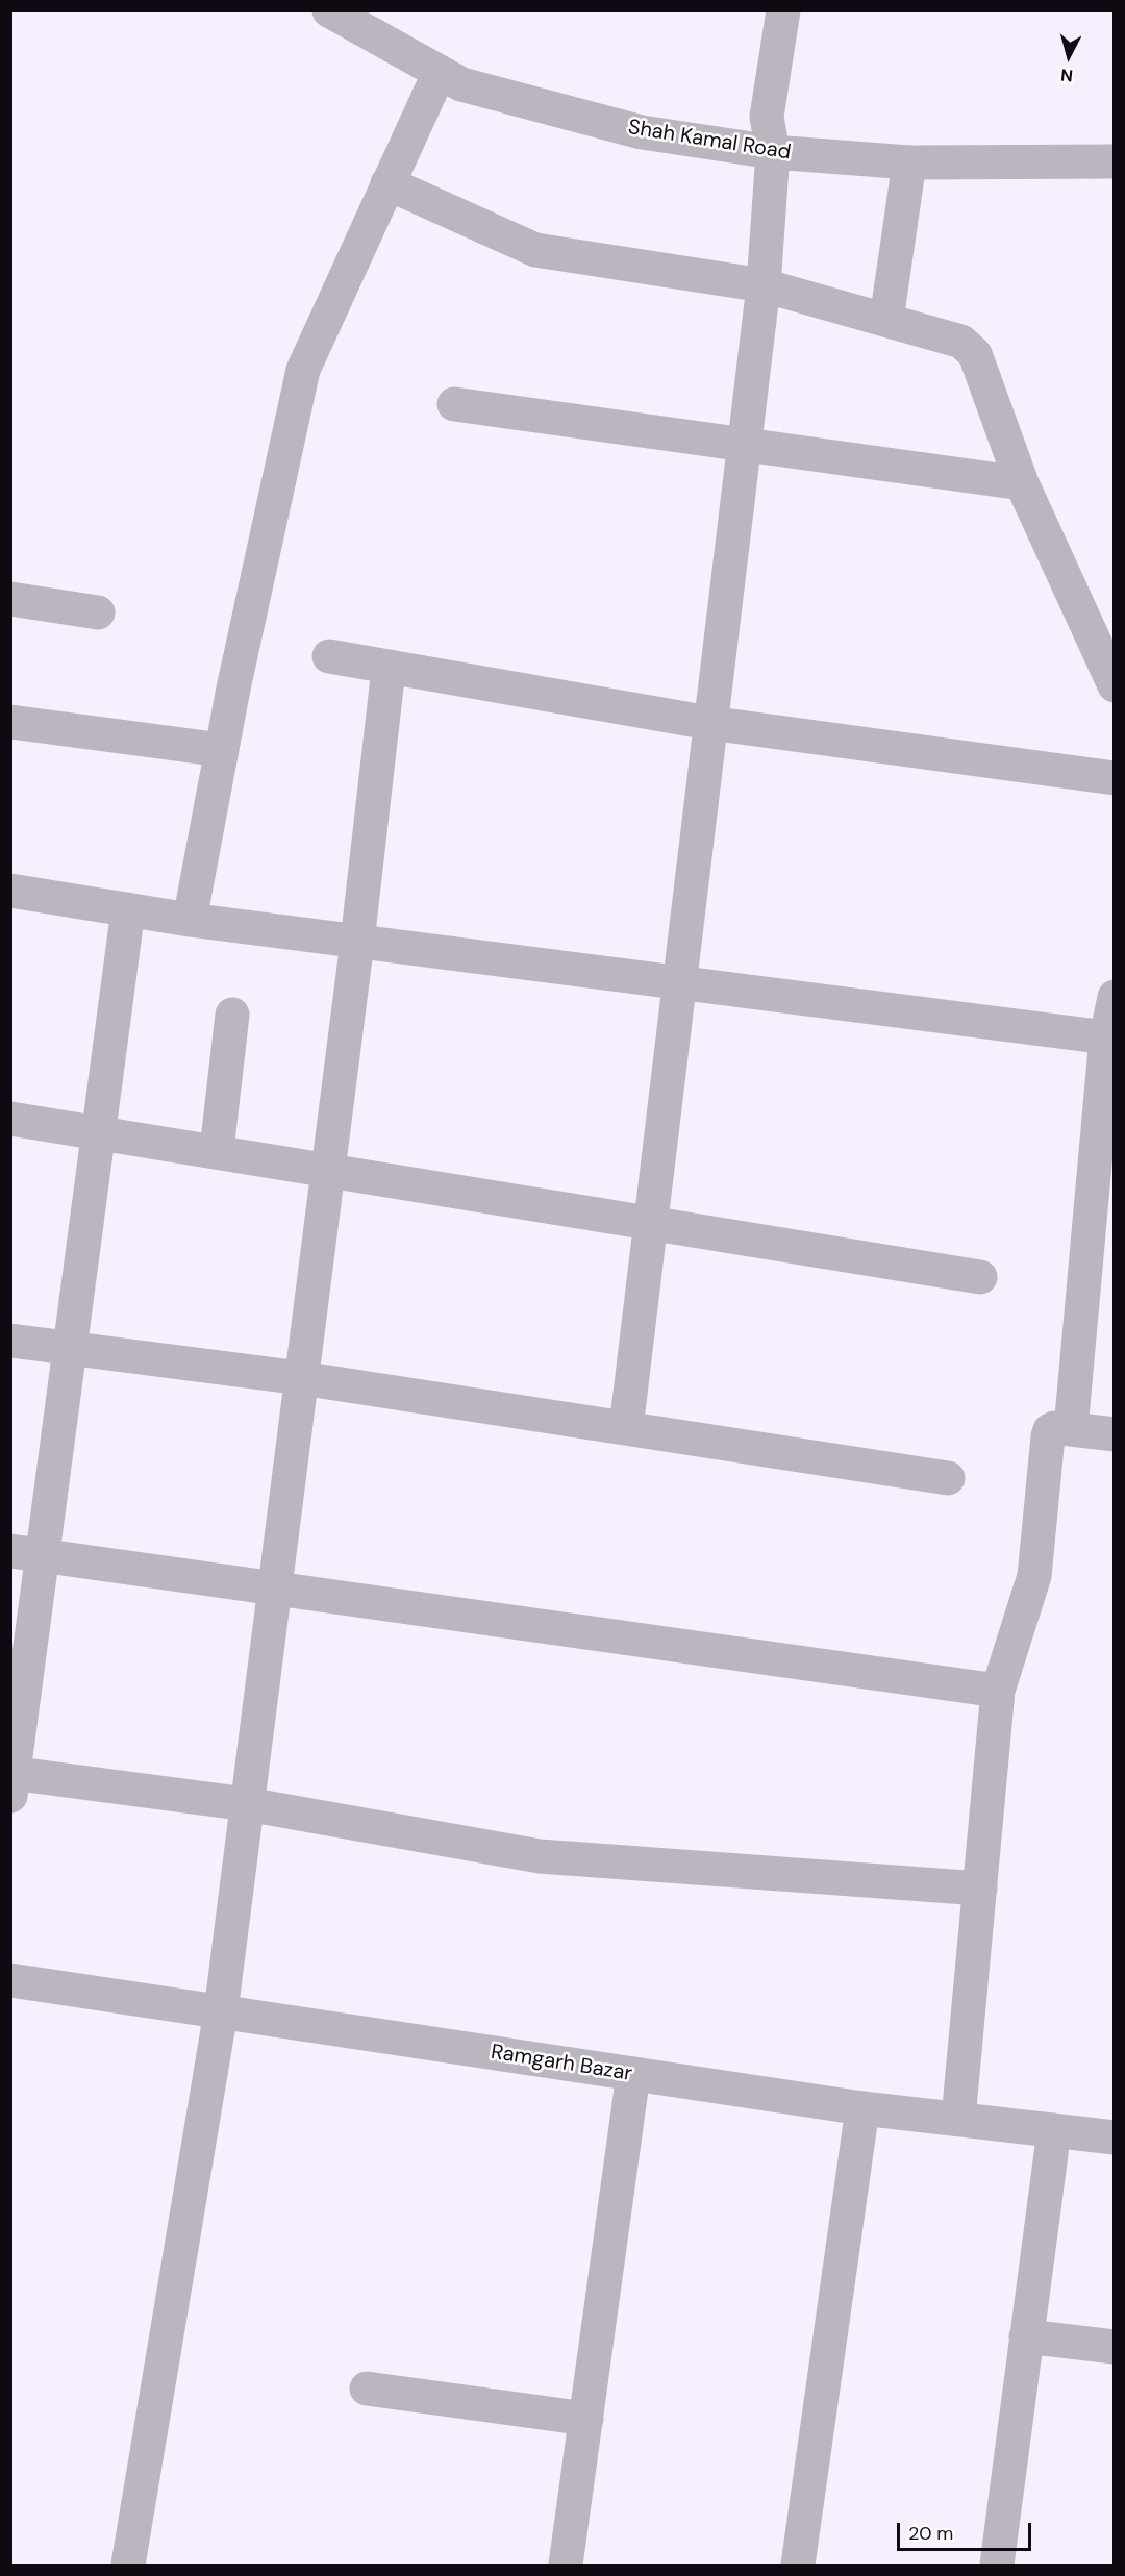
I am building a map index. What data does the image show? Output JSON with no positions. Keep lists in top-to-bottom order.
{
  "streets": {
    "street": ["Shah Kamal Road", "Ramgarh Bazar"]
  },
  "scale_bar": "20 m",
  "north": "bottom"
}
